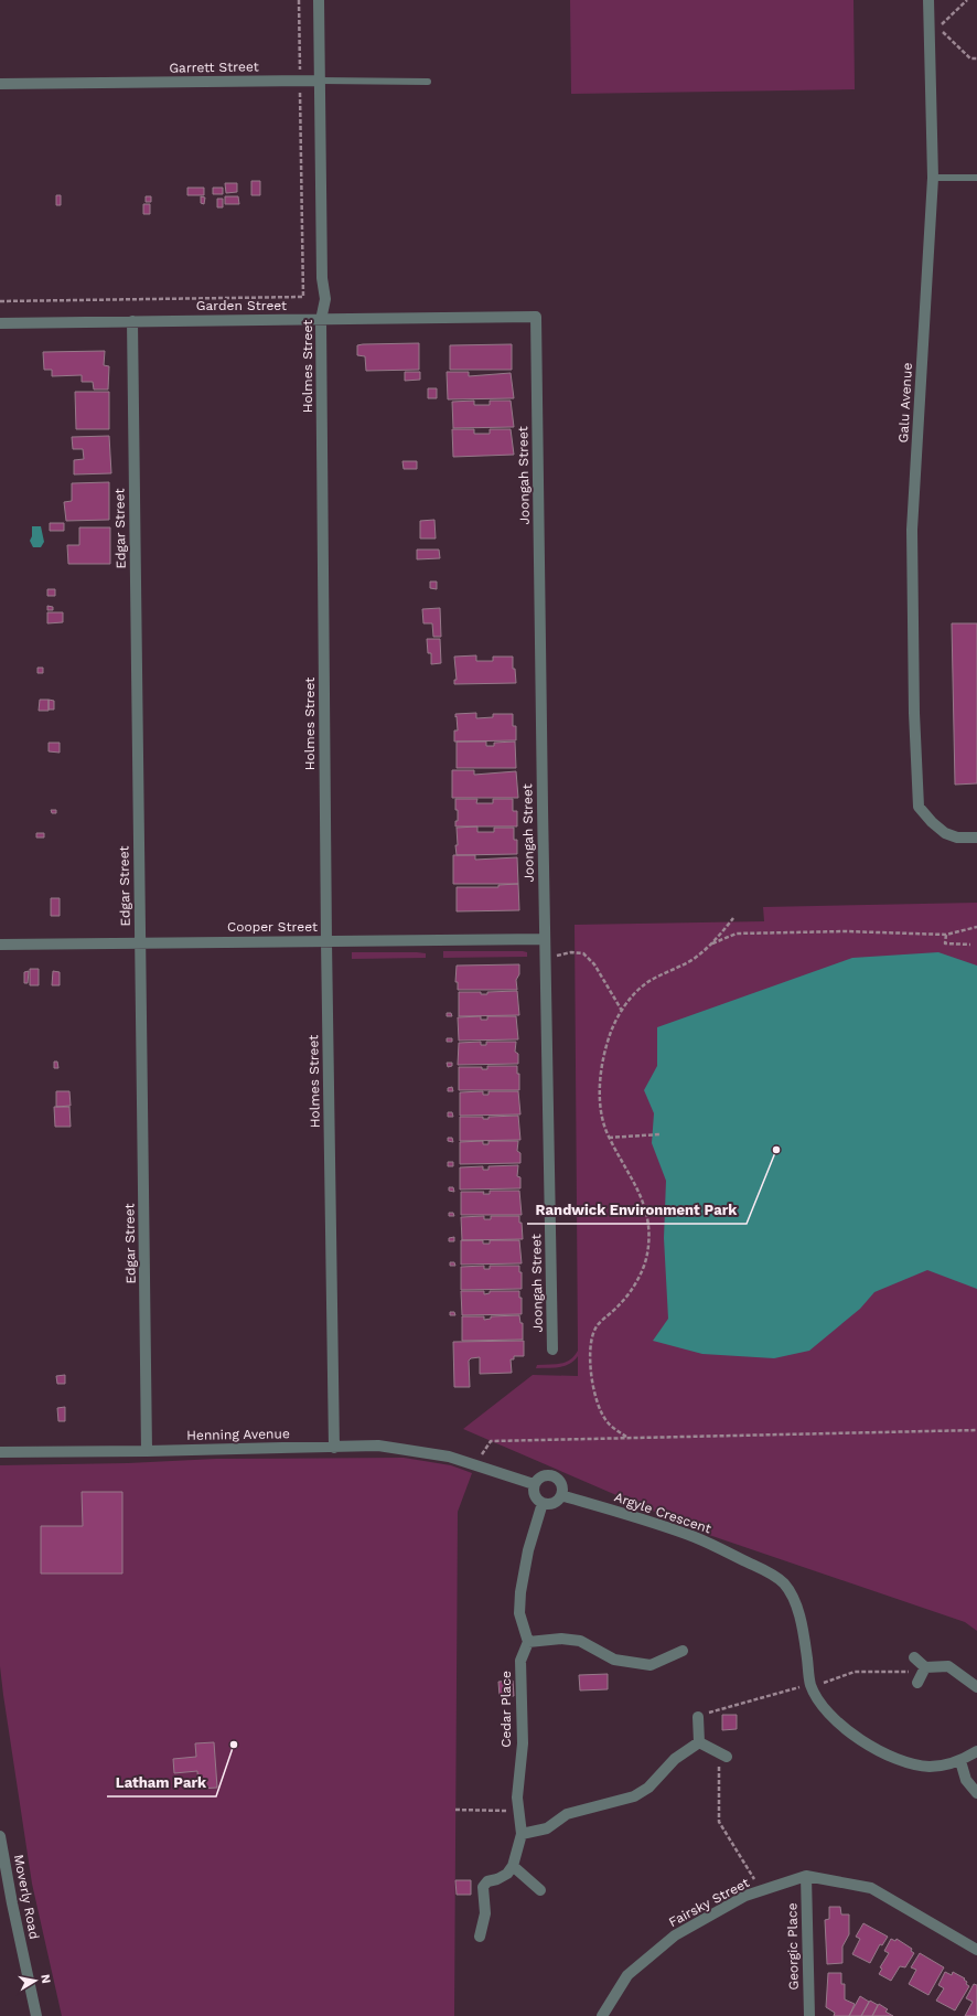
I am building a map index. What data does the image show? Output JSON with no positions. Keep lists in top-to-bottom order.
{
  "streets": {
    "street": [
      "Garrett Street",
      "Garden Street",
      "Holmes Street",
      "Galu Avenue",
      "Joongah Street",
      "Edgar Street",
      "Cooper Street",
      "Henning Avenue",
      "Argyle Crescent",
      "Cedar Place",
      "Moverly Road",
      "Fairsky Street",
      "Georgic Place"
    ]
  },
  "crossings": [
    ["Garrett Street", "Holmes Street"],
    ["Garden Street", "Holmes Street"],
    ["Garden Street", "Joongah Street"],
    ["Garden Street", "Edgar Street"],
    ["Holmes Street", "Cooper Street"],
    ["Holmes Street", "Henning Avenue"],
    ["Joongah Street", "Cooper Street"],
    ["Edgar Street", "Cooper Street"],
    ["Edgar Street", "Henning Avenue"],
    ["Fairsky Street", "Georgic Place"]
  ],
  "places": ["Randwick Environment Park", "Latham Park"],
  "north": "right"
}
